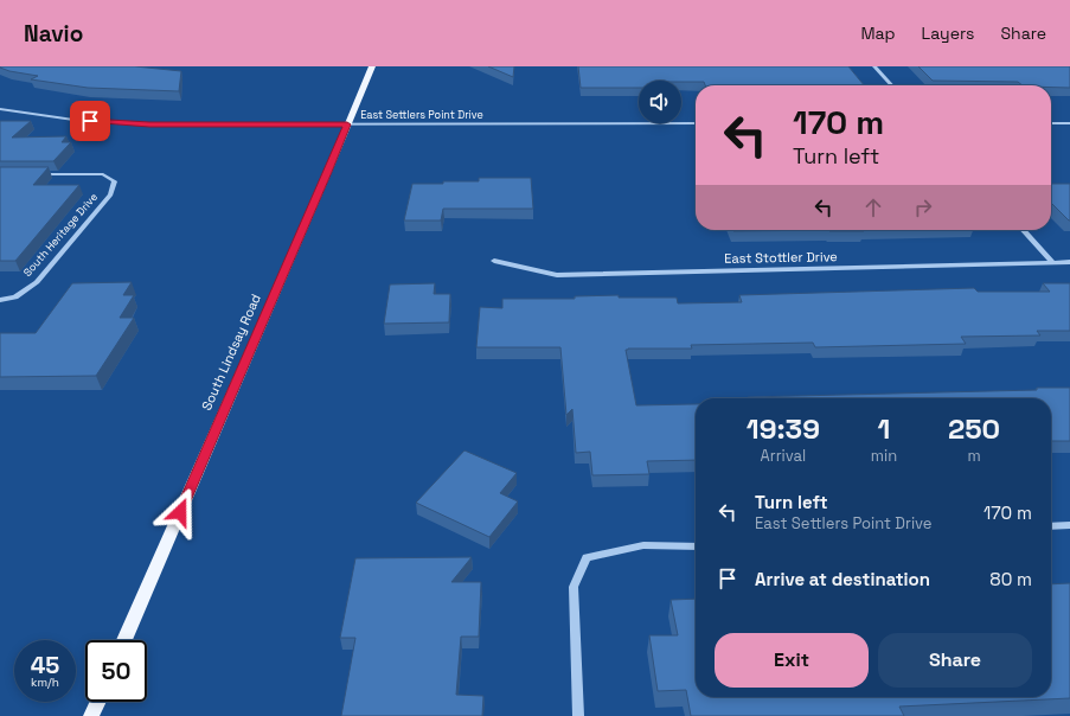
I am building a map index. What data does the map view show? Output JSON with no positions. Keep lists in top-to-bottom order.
{
  "streets": {
    "main road": ["South Lindsay Road"],
    "street": ["East Settlers Point Drive", "South Heritage Drive", "East Stottler Drive"]
  },
  "crossings": [
    ["East Settlers Point Drive", "South Lindsay Road"]
  ],
  "page": {
    "header": "Navio",
    "nav": ["Map", "Layers", "Share"],
    "turn": ["170 m", "Turn left"],
    "eta": [
      "19:39",
      "Arrival",
      "1",
      "min",
      "250",
      "m"
    ],
    "list": [
      {
        "name": "Turn left",
        "note": "East Settlers Point Drive",
        "value": "170 m"
      },
      {
        "name": "Arrive at destination",
        "value": "80 m"
      }
    ],
    "buttons": ["Exit", "Share"],
    "speed": "45 km/h",
    "limit": "50"
  }
}
